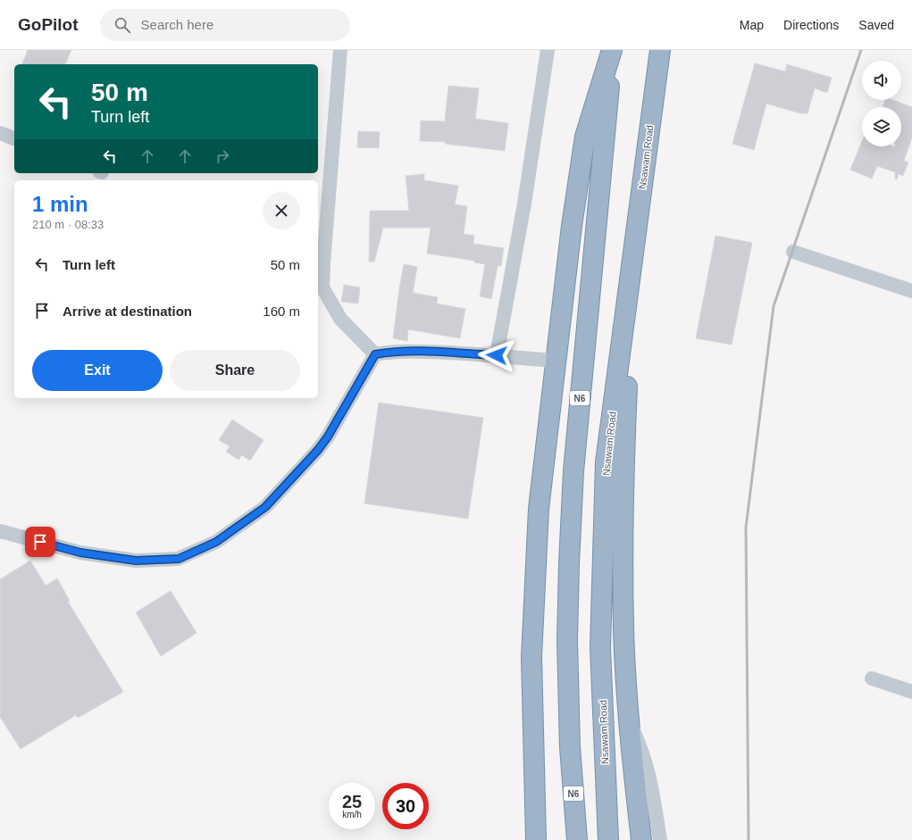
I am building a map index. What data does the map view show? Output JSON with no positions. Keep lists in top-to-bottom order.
{
  "streets": {
    "highway": ["Nsawam Road", "N6"]
  },
  "page": {
    "header": "GoPilot",
    "search": "Search here",
    "nav": ["Map", "Directions", "Saved"],
    "turn": ["50 m", "Turn left"],
    "heading": ["1 min", "210 m · 08:33"],
    "list": [
      {
        "name": "Turn left",
        "value": "50 m"
      },
      {
        "name": "Arrive at destination",
        "value": "160 m"
      }
    ],
    "buttons": ["Exit", "Share"],
    "speed": "25 km/h",
    "limit": "30"
  }
}
